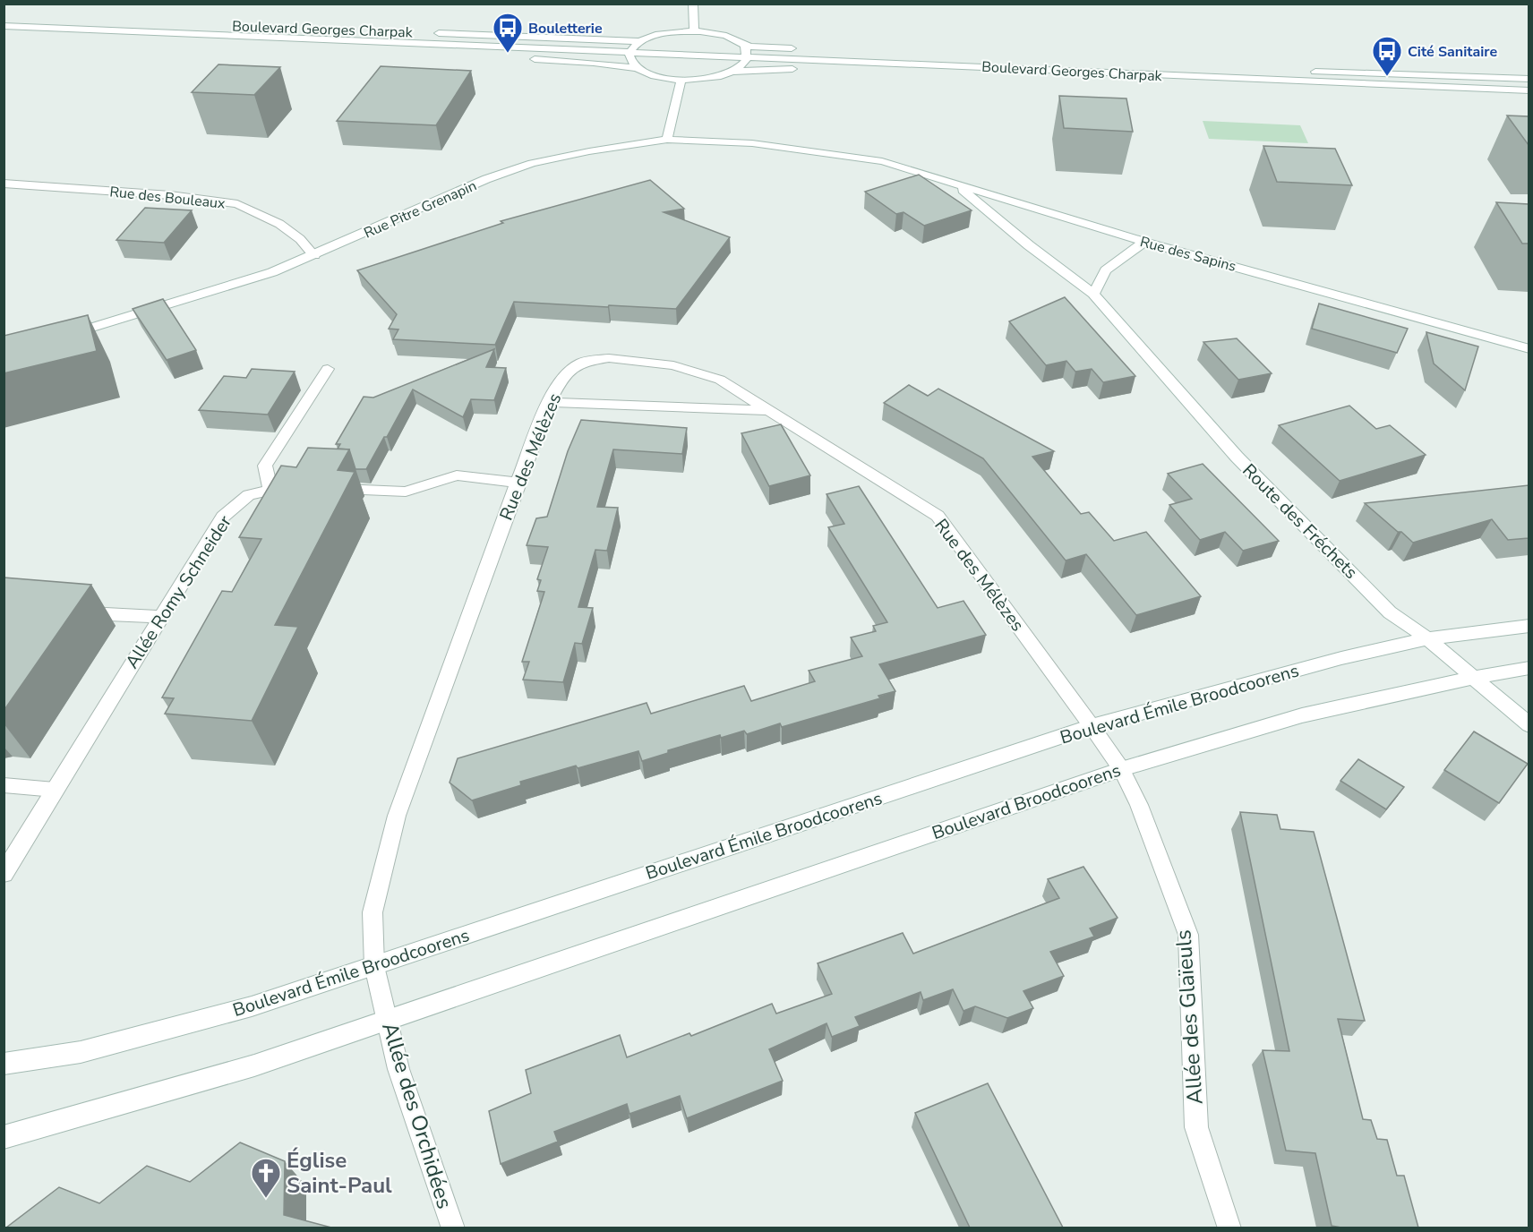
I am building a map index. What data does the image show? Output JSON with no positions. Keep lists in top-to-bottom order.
{
  "streets": {
    "street": [
      "Boulevard Georges Charpak",
      "Rue des Bouleaux",
      "Rue Pitre Grenapin",
      "Rue des Sapins",
      "Rue des Mélèzes",
      "Route des Fréchets",
      "Allée Romy Schneider",
      "Boulevard Émile Broodcoorens",
      "Boulevard Broodcoorens",
      "Allée des Glaïeuls",
      "Allée des Orchidées"
    ]
  },
  "crossings": [
    ["Rue des Bouleaux", "Rue Pitre Grenapin"],
    ["Rue Pitre Grenapin", "Rue des Sapins"],
    ["Rue des Sapins", "Route des Fréchets"],
    ["Rue des Mélèzes", "Boulevard Émile Broodcoorens"],
    ["Rue des Mélèzes", "Allée des Glaïeuls"],
    ["Rue des Mélèzes", "Allée des Orchidées"],
    ["Route des Fréchets", "Boulevard Émile Broodcoorens"],
    ["Route des Fréchets", "Boulevard Broodcoorens"],
    ["Boulevard Émile Broodcoorens", "Allée des Glaïeuls"],
    ["Boulevard Émile Broodcoorens", "Allée des Orchidées"],
    ["Boulevard Broodcoorens", "Allée des Glaïeuls"],
    ["Boulevard Broodcoorens", "Allée des Orchidées"]
  ],
  "places": {
    "bus stop": ["Bouletterie", "Cité Sanitaire"],
    "church": ["Église Saint-Paul"]
  }
}
